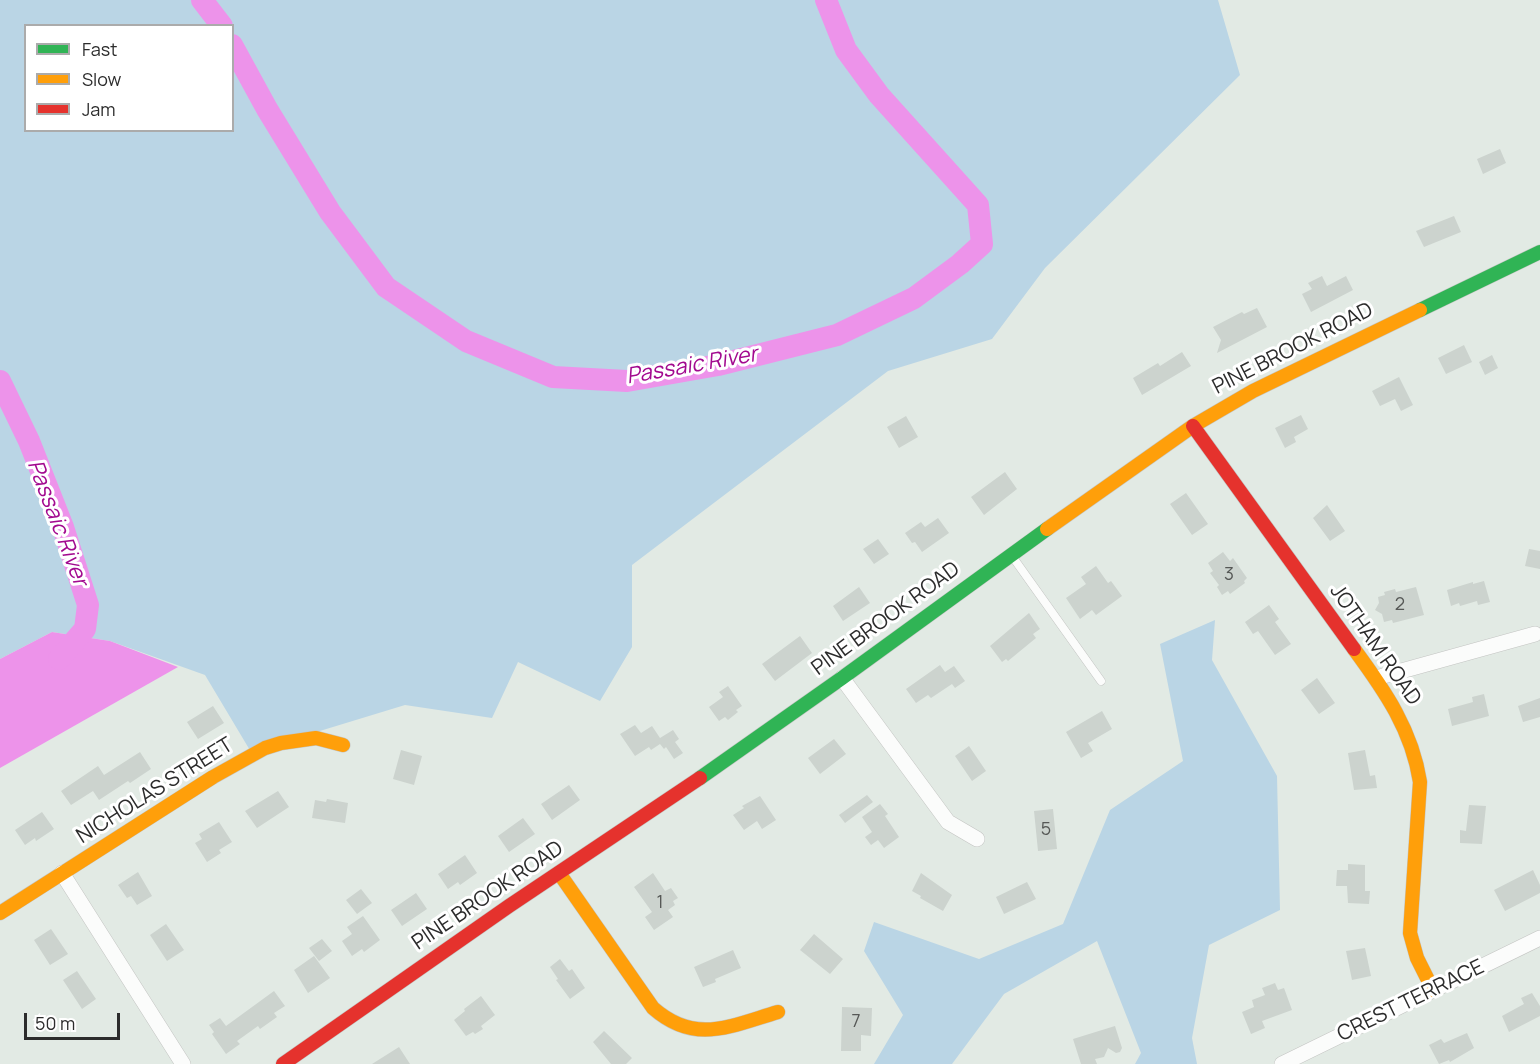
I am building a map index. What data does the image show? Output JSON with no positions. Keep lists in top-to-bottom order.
{
  "streets": {
    "street": [
      "PINE BROOK ROAD",
      "JOTHAM ROAD",
      "NICHOLAS STREET",
      "CREST TERRACE"
    ]
  },
  "crossings": [
    ["PINE BROOK ROAD", "JOTHAM ROAD"],
    ["JOTHAM ROAD", "CREST TERRACE"]
  ],
  "water": ["Passaic River"],
  "house_numbers": [
    "3",
    "2",
    "5",
    "1",
    "7"
  ],
  "legend": ["Fast", "Slow", "Jam"],
  "scale_bar": "50 m"
}
